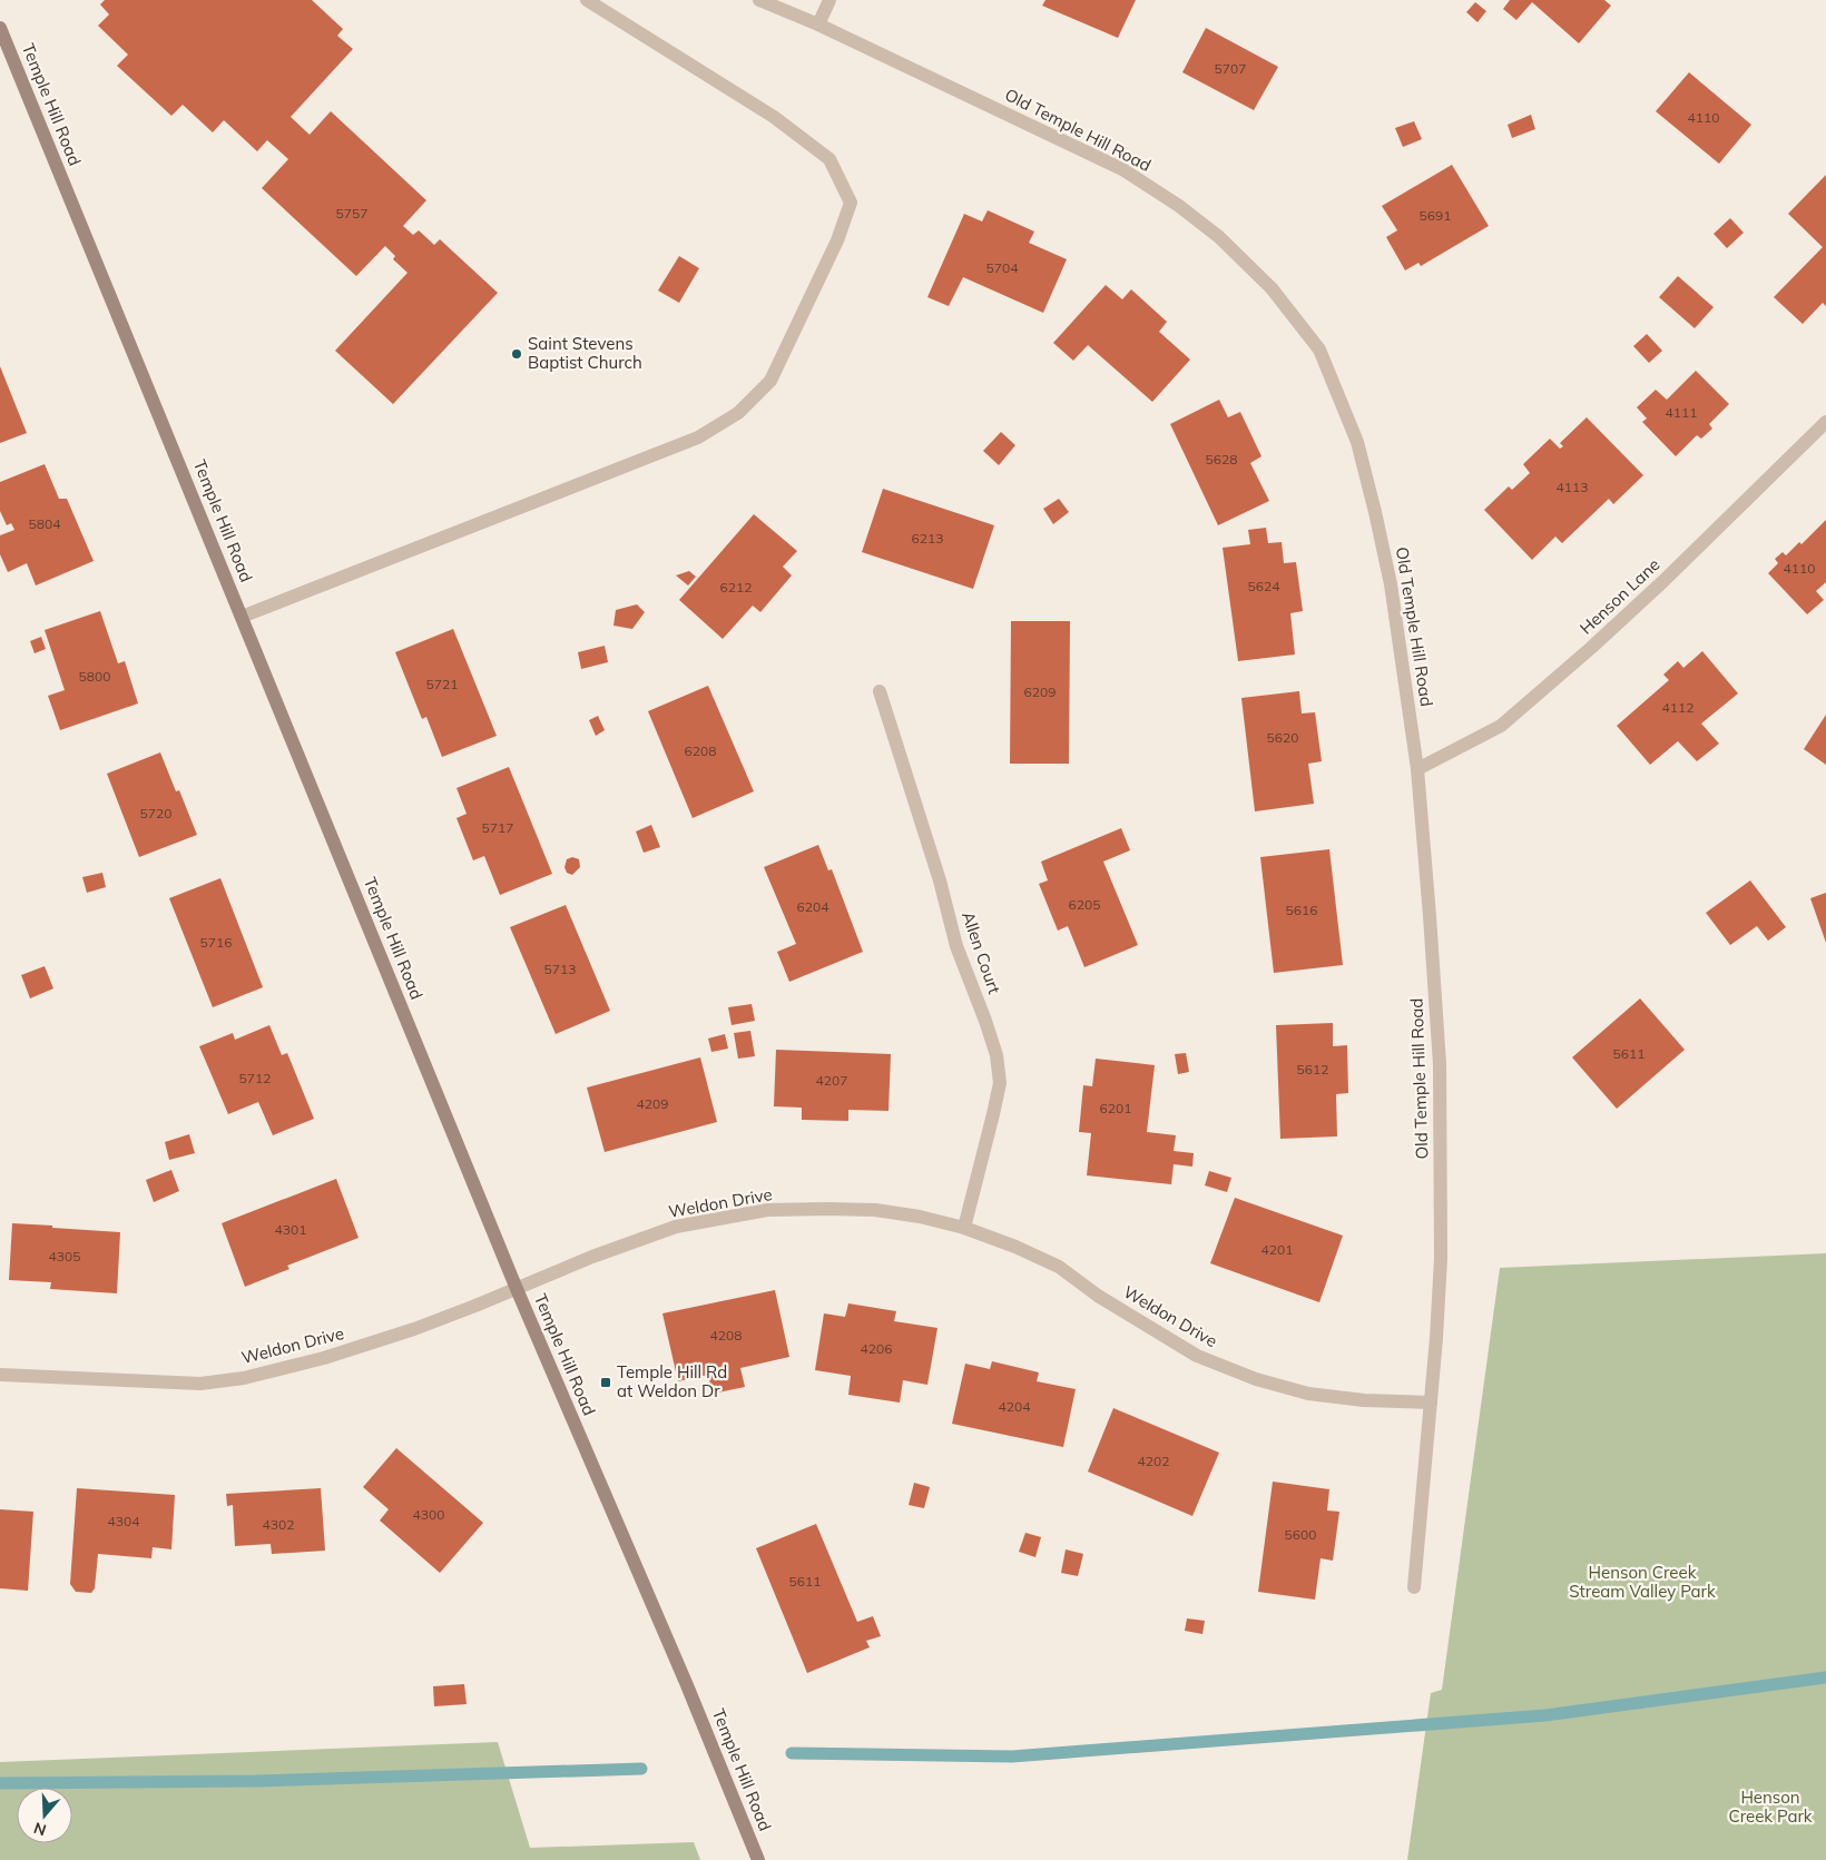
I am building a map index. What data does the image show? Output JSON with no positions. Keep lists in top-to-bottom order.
{
  "streets": {
    "main road": ["Temple Hill Road"],
    "street": [
      "Old Temple Hill Road",
      "Henson Lane",
      "Allen Court",
      "Weldon Drive"
    ]
  },
  "crossings": [
    ["Temple Hill Road", "Weldon Drive"],
    ["Old Temple Hill Road", "Henson Lane"],
    ["Old Temple Hill Road", "Weldon Drive"],
    ["Allen Court", "Weldon Drive"]
  ],
  "parks": ["Henson Creek Stream Valley Park", "Henson Creek Park"],
  "places": {
    "other": ["Saint Stevens Baptist Church"],
    "transit": ["Temple Hill Rd at Weldon Dr"]
  },
  "house_numbers": [
    "5707",
    "4110",
    "5757",
    "5691",
    "5704",
    "4111",
    "5628",
    "4113",
    "5804",
    "6213",
    "4110",
    "5624",
    "6212",
    "5800",
    "5721",
    "6209",
    "4112",
    "5620",
    "6208",
    "5720",
    "5717",
    "6205",
    "6204",
    "5616",
    "5716",
    "5713",
    "5611",
    "5612",
    "5712",
    "4207",
    "4209",
    "6201",
    "4301",
    "4201",
    "4305",
    "4208",
    "4206",
    "4204",
    "4202",
    "4300",
    "4304",
    "4302",
    "5600",
    "5611"
  ],
  "north": "bottom"
}
